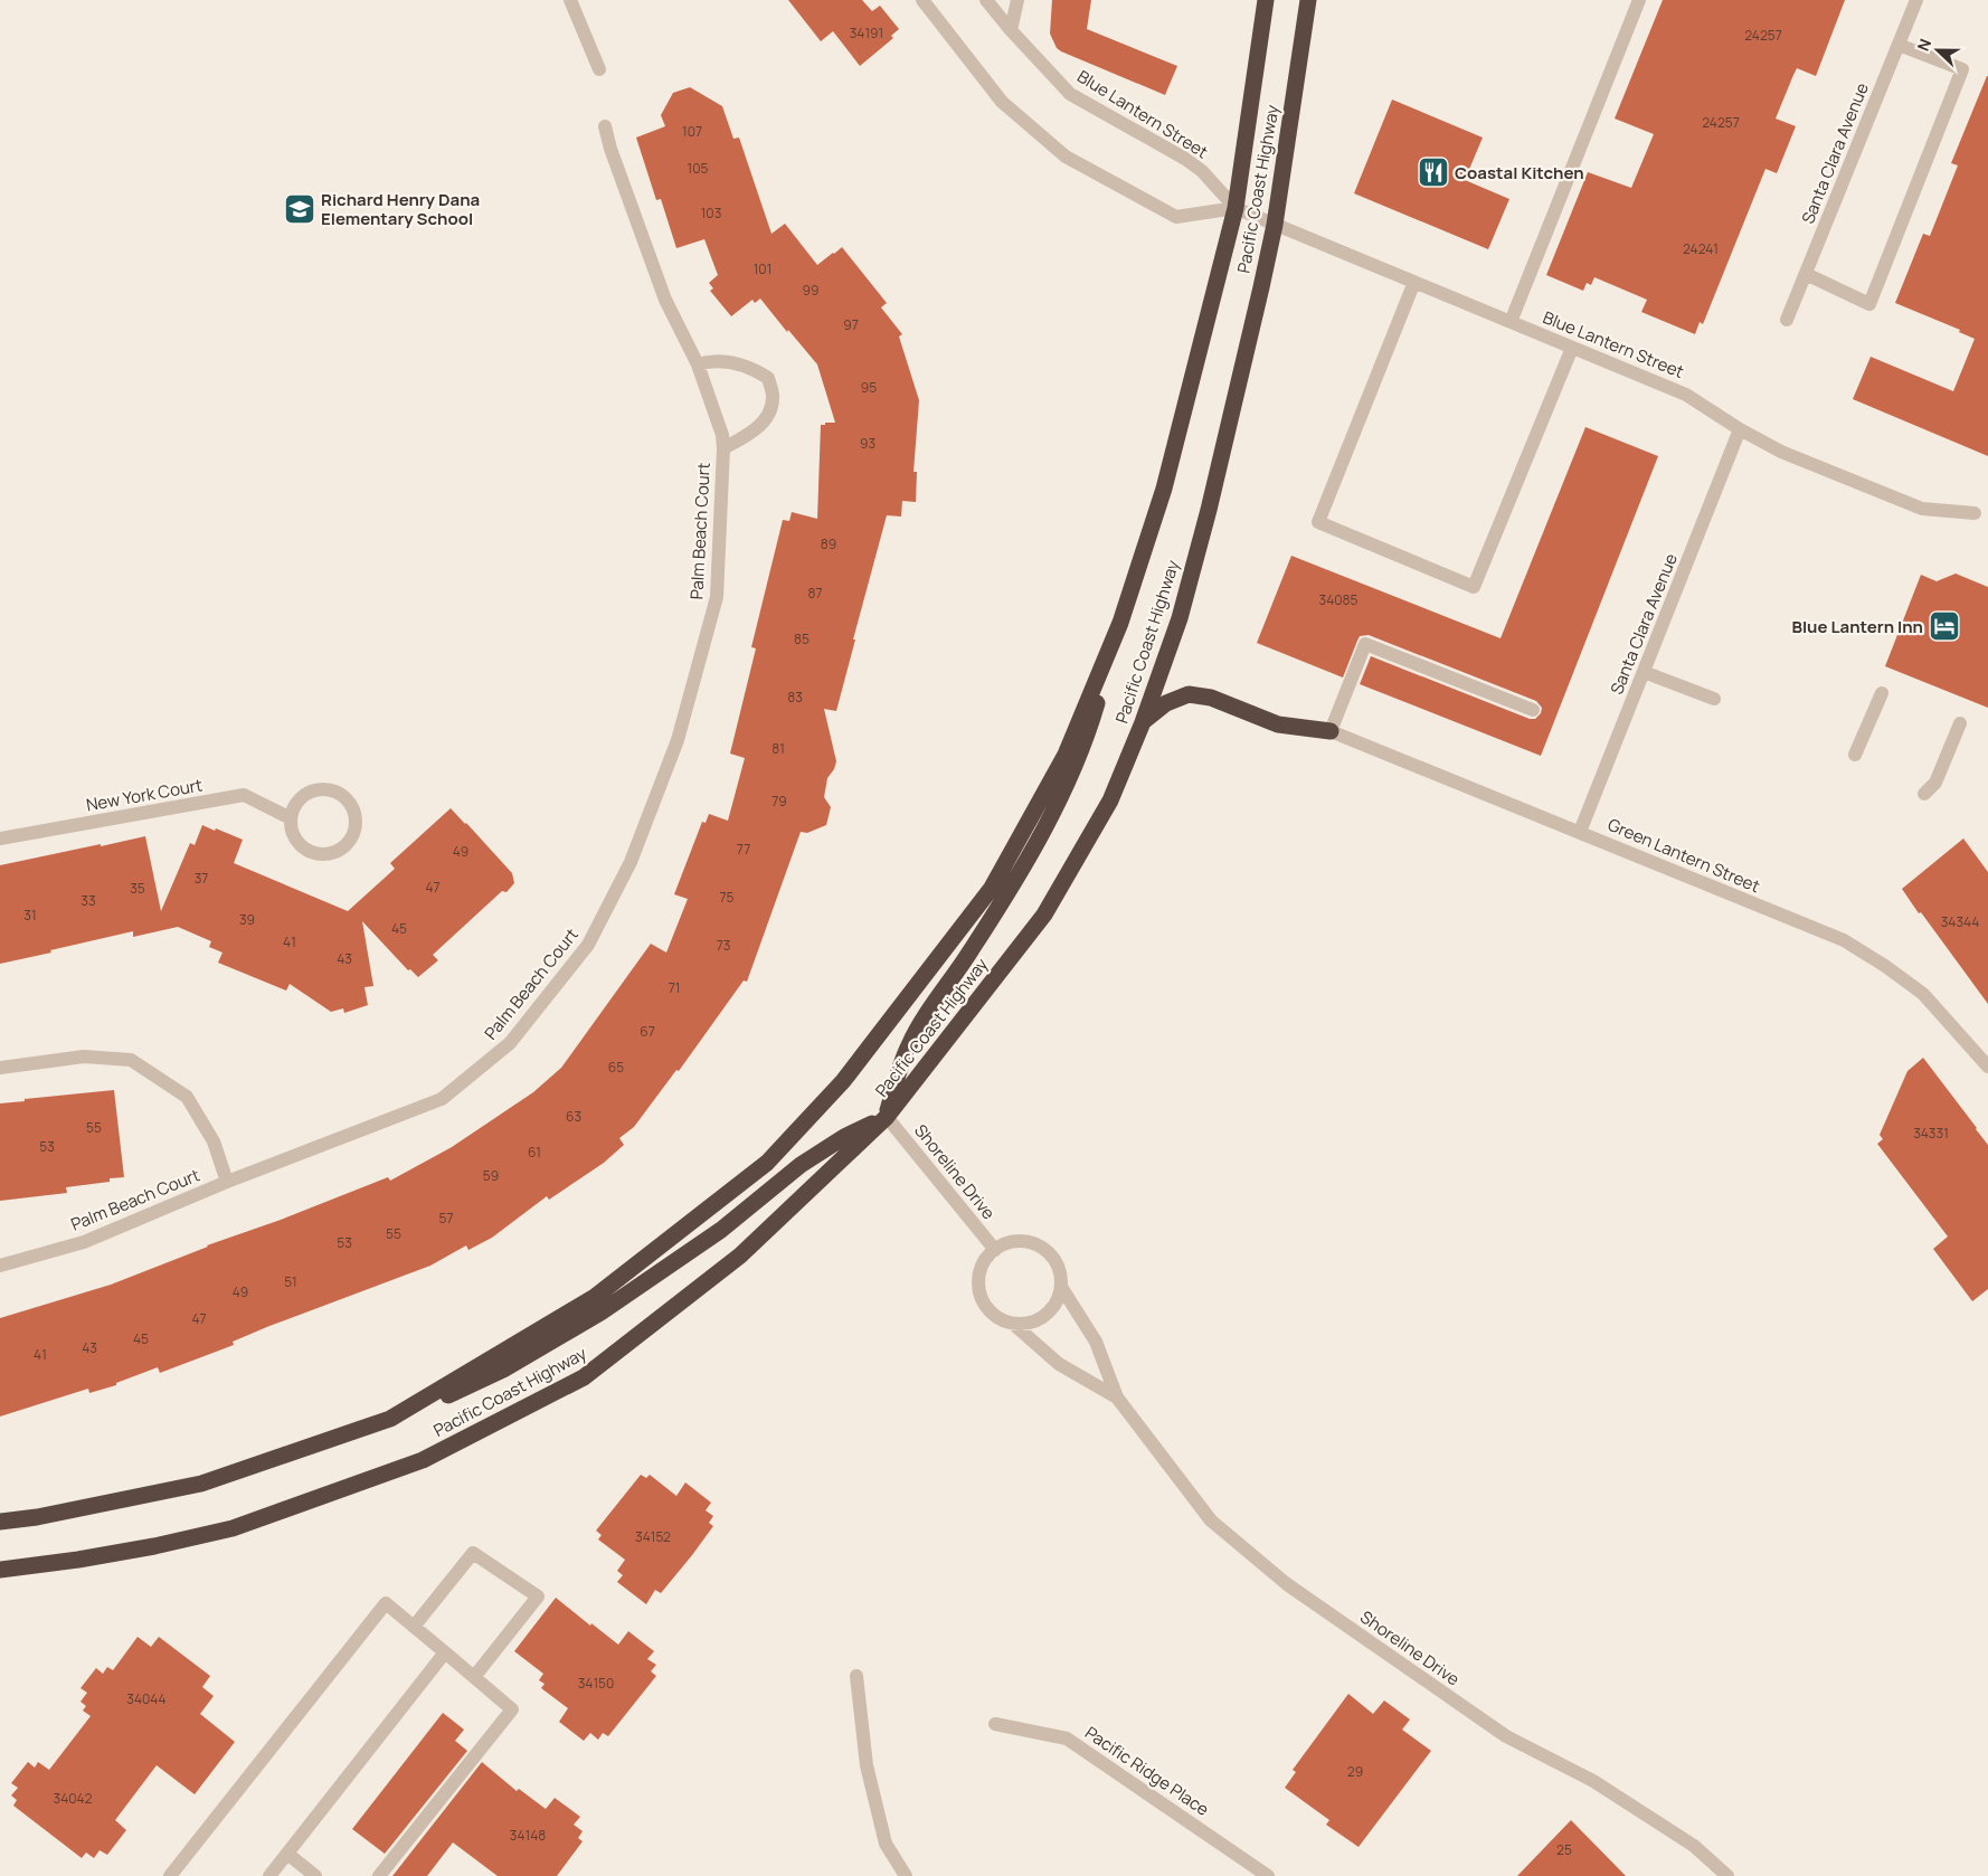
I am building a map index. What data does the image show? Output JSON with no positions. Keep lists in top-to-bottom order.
{
  "streets": {
    "highway": ["Pacific Coast Highway"],
    "street": [
      "Blue Lantern Street",
      "Santa Clara Avenue",
      "Palm Beach Court",
      "New York Court",
      "Green Lantern Street",
      "Shoreline Drive",
      "Pacific Ridge Place"
    ]
  },
  "crossings": [
    ["Blue Lantern Street", "Santa Clara Avenue"],
    ["Blue Lantern Street", "Pacific Coast Highway"],
    ["Santa Clara Avenue", "Green Lantern Street"],
    ["Pacific Coast Highway", "Shoreline Drive"]
  ],
  "places": {
    "restaurant": ["Coastal Kitchen"],
    "school or university": ["Richard Henry Dana Elementary School"],
    "hotel": ["Blue Lantern Inn"]
  },
  "house_numbers": [
    "34191",
    "24257",
    "24257",
    "107",
    "105",
    "103",
    "24241",
    "101",
    "99",
    "97",
    "95",
    "93",
    "89",
    "87",
    "34085",
    "85",
    "83",
    "81",
    "79",
    "77",
    "49",
    "37",
    "47",
    "35",
    "75",
    "33",
    "31",
    "39",
    "34344",
    "45",
    "41",
    "73",
    "43",
    "71",
    "67",
    "65",
    "63",
    "55",
    "34331",
    "53",
    "61",
    "59",
    "57",
    "55",
    "53",
    "51",
    "49",
    "47",
    "45",
    "43",
    "41",
    "34152",
    "34150",
    "34044",
    "29",
    "34042",
    "34148",
    "25"
  ],
  "north": "left"
}
